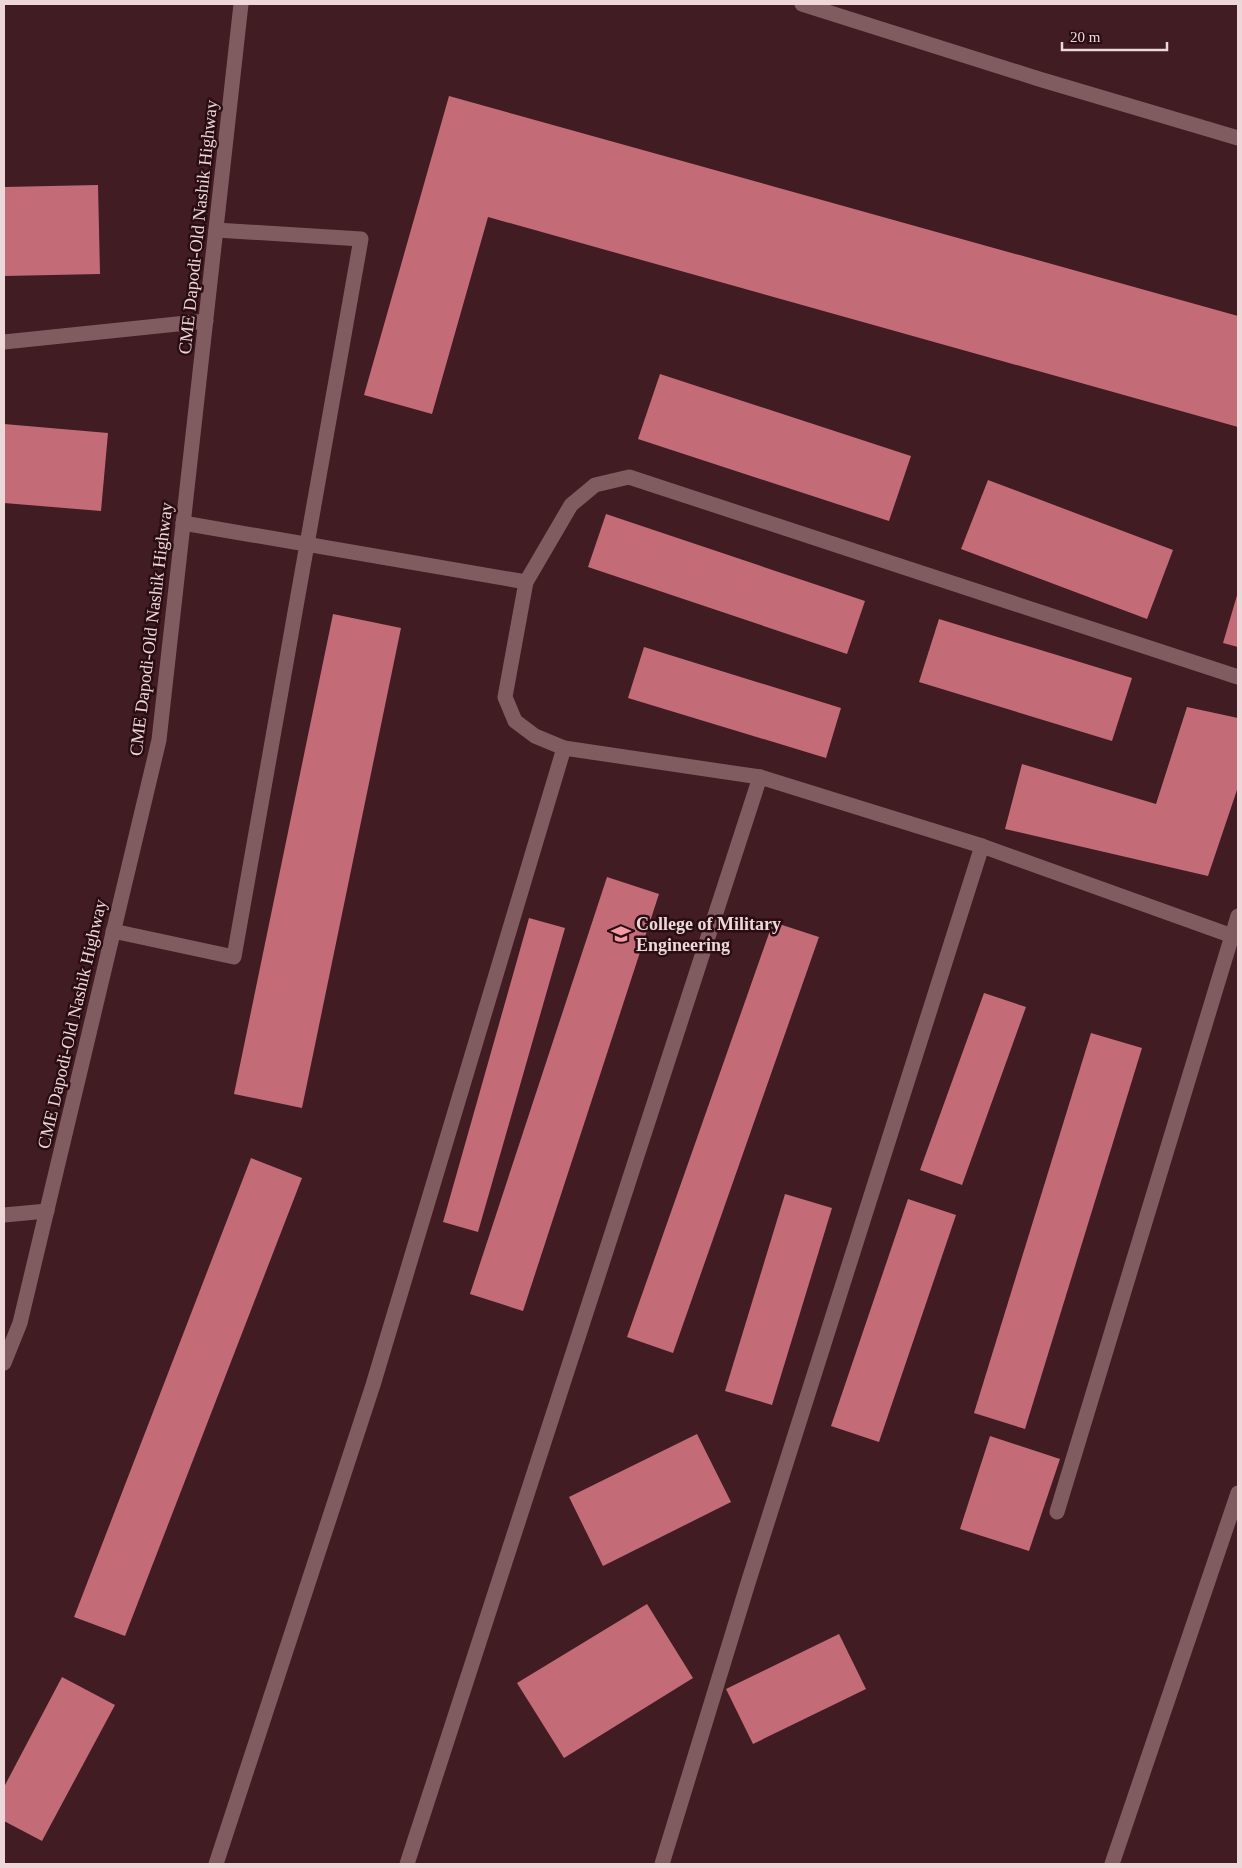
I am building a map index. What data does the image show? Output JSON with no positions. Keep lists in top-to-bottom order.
{
  "streets": {
    "lane": ["CME Dapodi-Old Nashik Highway"]
  },
  "places": {
    "school or university": ["College of Military Engineering"]
  },
  "scale_bar": "20 m"
}
